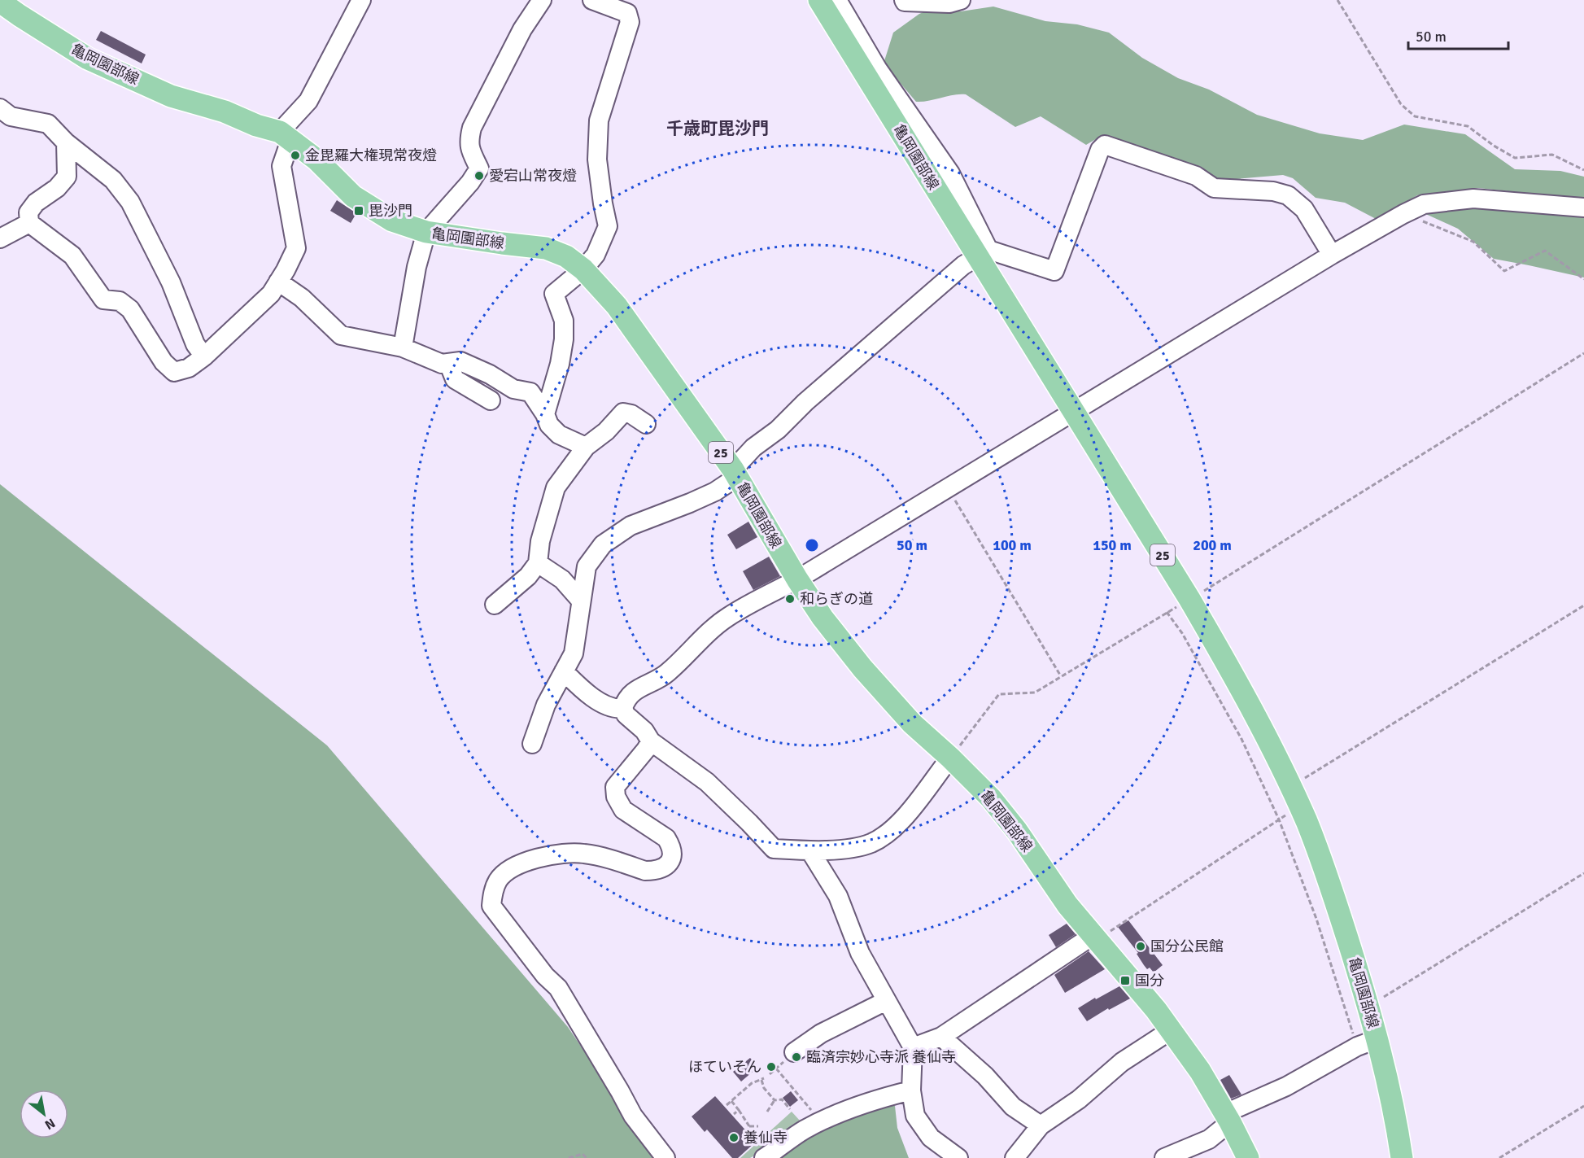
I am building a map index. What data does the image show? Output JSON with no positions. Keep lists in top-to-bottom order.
{
  "streets": {
    "main road": ["亀岡園部線", "25"]
  },
  "districts": ["千歳町毘沙門"],
  "places": {
    "other": [
      "金毘羅大権現常夜燈",
      "愛宕山常夜燈",
      "和らぎの道",
      "国分公民館",
      "臨済宗妙心寺派 養仙寺",
      "ほていそん",
      "養仙寺"
    ],
    "transit": ["毘沙門", "国分"]
  },
  "scale_bar": "50 m",
  "north": "bottom right",
  "rings": [
    "50 m",
    "100 m",
    "150 m",
    "200 m"
  ]
}
